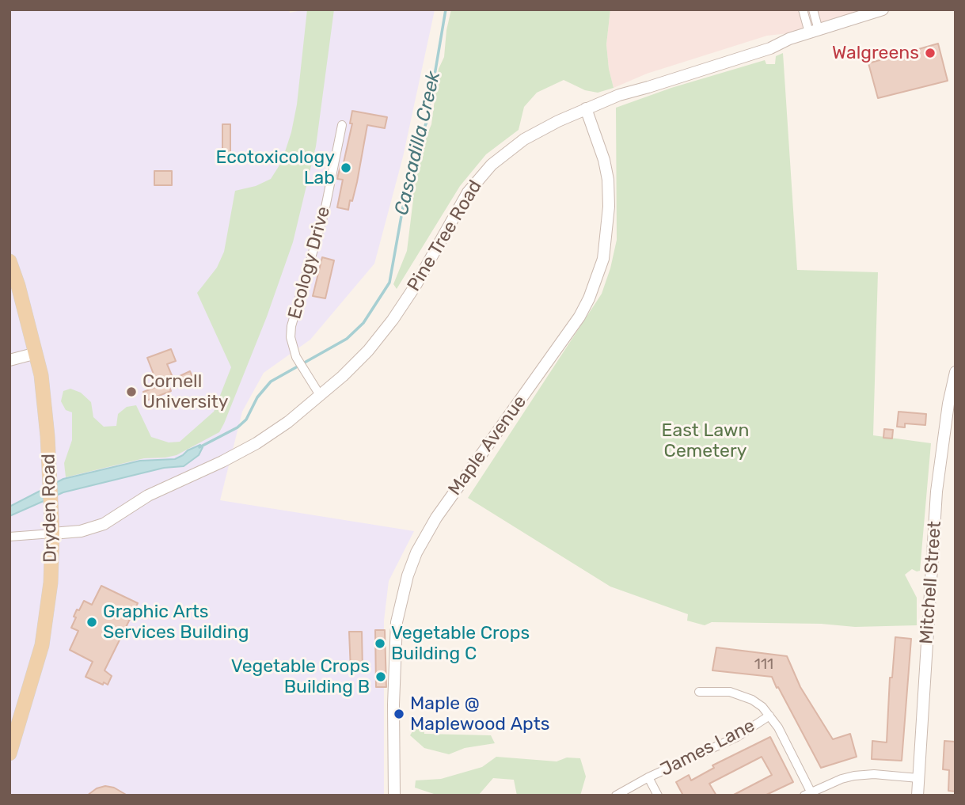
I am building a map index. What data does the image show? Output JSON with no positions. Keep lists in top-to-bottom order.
{
  "streets": {
    "main road": ["Dryden Road"],
    "street": [
      "Pine Tree Road",
      "Ecology Drive",
      "Maple Avenue",
      "Mitchell Street",
      "James Lane"
    ]
  },
  "crossings": [
    ["Pine Tree Road", "Ecology Drive"],
    ["Pine Tree Road", "Maple Avenue"],
    ["Pine Tree Road", "Dryden Road"]
  ],
  "water": ["Cascadilla Creek"],
  "parks": ["East Lawn Cemetery"],
  "places": [
    "Walgreens",
    "Ecotoxicology Lab",
    "Cornell University",
    "Graphic Arts Services Building",
    "Vegetable Crops Building C",
    "Vegetable Crops Building B",
    "Maple @ Maplewood Apts"
  ],
  "house_numbers": ["111"]
}
